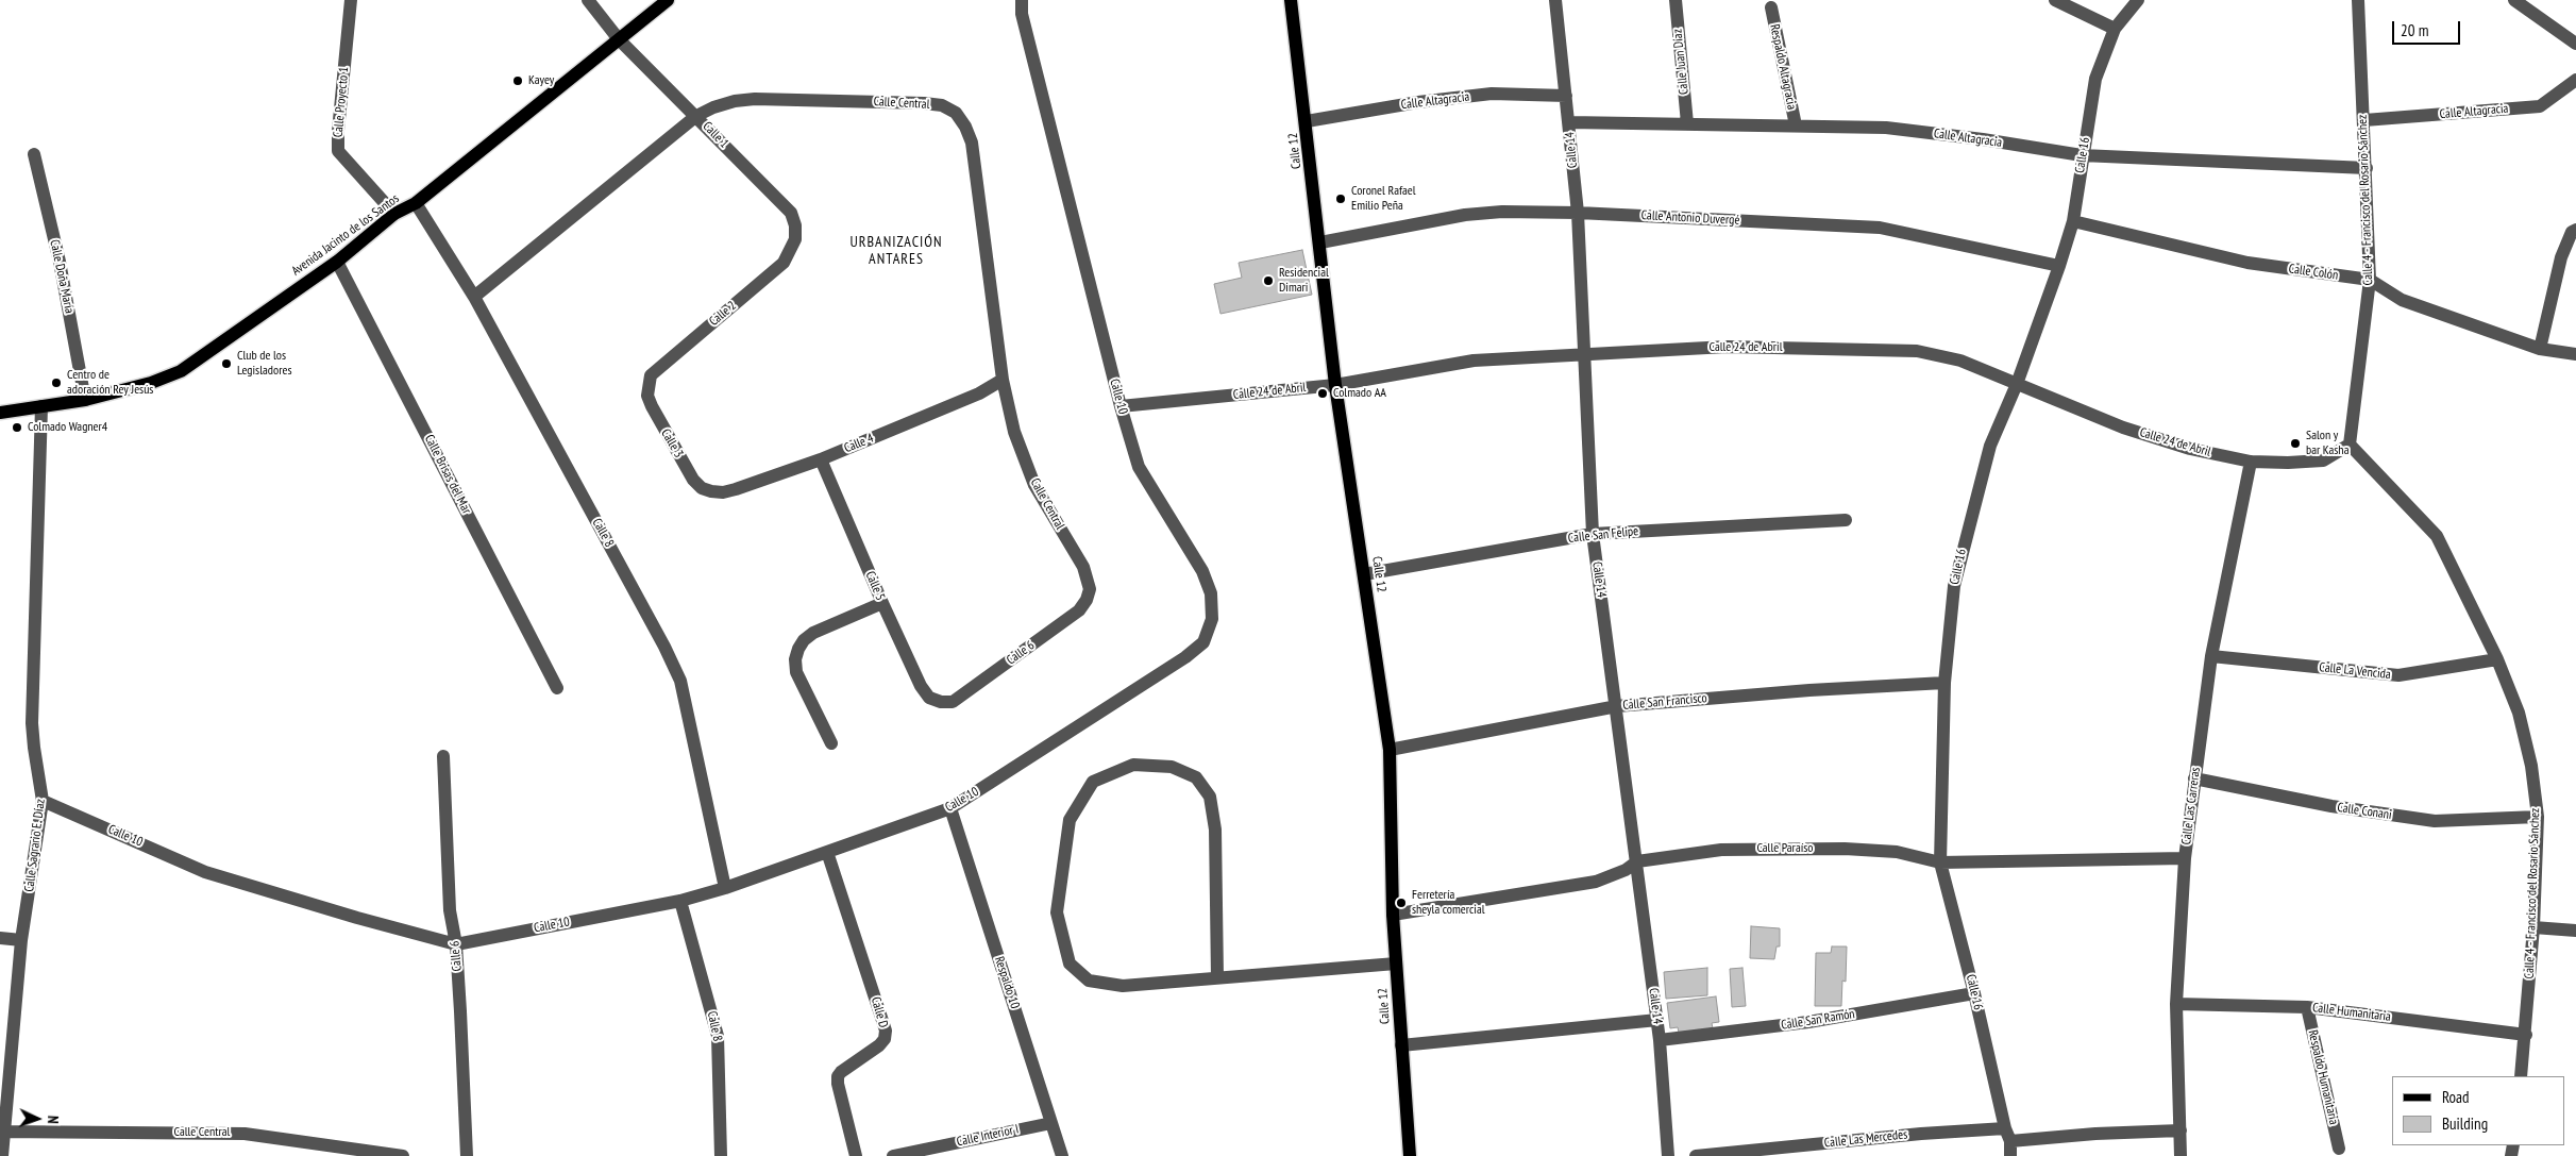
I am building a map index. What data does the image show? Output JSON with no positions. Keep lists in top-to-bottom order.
{
  "streets": {
    "main road": ["Calle 12", "Avenida Jacinto de los Santos"],
    "street": [
      "Calle Juan Díaz",
      "Respaldo Altagracia",
      "Calle Altagracia",
      "Calle Proyecto 1",
      "Calle Central",
      "Calle 1",
      "Calle 14",
      "Calle 16",
      "Calle 4 - Francisco del Rosario Sánchez",
      "Calle Antonio Duvergé",
      "Calle Colón",
      "Calle Doña María",
      "Calle 2",
      "Calle 24 de Abril",
      "Calle 10",
      "Calle 3",
      "Calle 4",
      "Calle Brisas del Mar",
      "Calle 8",
      "Calle San Felipe",
      "Calle 5",
      "Calle 6",
      "Calle La Vencida",
      "Calle San Francisco",
      "Calle Las Carreras",
      "Calle Conani",
      "Calle Sagrario E. Díaz",
      "Calle Paraíso",
      "Respaldo 10",
      "Calle D",
      "Calle Humanitaria",
      "Calle San Ramón",
      "Respaldo Humanitaria",
      "Calle Interior I",
      "Calle Las Mercedes"
    ]
  },
  "crossings": [
    ["Calle Juan Díaz", "Calle Altagracia"],
    ["Respaldo Altagracia", "Calle Altagracia"],
    ["Calle Altagracia", "Calle 14"],
    ["Calle Altagracia", "Calle 12"],
    ["Calle Altagracia", "Calle 16"],
    ["Calle Altagracia", "Calle 4 - Francisco del Rosario Sánchez"],
    ["Calle Proyecto 1", "Avenida Jacinto de los Santos"],
    ["Calle Central", "Calle 1"],
    ["Calle Central", "Calle 4"],
    ["Calle Central", "Calle 8"],
    ["Calle Central", "Calle 6"],
    ["Calle Central", "Calle Sagrario E. Díaz"],
    ["Calle 1", "Avenida Jacinto de los Santos"],
    ["Calle 1", "Calle 2"],
    ["Calle 14", "Calle Antonio Duvergé"],
    ["Calle 14", "Calle 24 de Abril"],
    ["Calle 14", "Calle San Felipe"],
    ["Calle 14", "Calle San Francisco"],
    ["Calle 14", "Calle Paraíso"],
    ["Calle 14", "Calle San Ramón"],
    ["Calle 12", "Calle Antonio Duvergé"],
    ["Calle 12", "Calle 24 de Abril"],
    ["Calle 12", "Calle San Felipe"],
    ["Calle 12", "Calle San Francisco"],
    ["Calle 12", "Calle Paraíso"],
    ["Calle 16", "Calle Antonio Duvergé"],
    ["Calle 16", "Calle Colón"],
    ["Calle 16", "Calle 24 de Abril"],
    ["Calle 16", "Calle San Francisco"],
    ["Calle 16", "Calle Paraíso"],
    ["Calle 16", "Calle San Ramón"],
    ["Calle 16", "Calle Las Mercedes"],
    ["Calle 4 - Francisco del Rosario Sánchez", "Calle Colón"],
    ["Calle 4 - Francisco del Rosario Sánchez", "Calle 24 de Abril"],
    ["Calle 4 - Francisco del Rosario Sánchez", "Calle La Vencida"],
    ["Calle 4 - Francisco del Rosario Sánchez", "Calle Conani"],
    ["Calle 4 - Francisco del Rosario Sánchez", "Calle Humanitaria"],
    ["Avenida Jacinto de los Santos", "Calle Doña María"],
    ["Avenida Jacinto de los Santos", "Calle Brisas del Mar"],
    ["Avenida Jacinto de los Santos", "Calle 8"],
    ["Avenida Jacinto de los Santos", "Calle Sagrario E. Díaz"],
    ["Calle 2", "Calle 3"],
    ["Calle 24 de Abril", "Calle 10"],
    ["Calle 24 de Abril", "Calle Las Carreras"],
    ["Calle 10", "Calle 8"],
    ["Calle 10", "Calle 6"],
    ["Calle 10", "Calle Sagrario E. Díaz"],
    ["Calle 10", "Respaldo 10"],
    ["Calle 10", "Calle D"],
    ["Calle 3", "Calle 4"],
    ["Calle 4", "Calle 5"],
    ["Calle 5", "Calle 6"],
    ["Calle La Vencida", "Calle Las Carreras"],
    ["Calle Las Carreras", "Calle Conani"],
    ["Calle Las Carreras", "Calle Paraíso"],
    ["Calle Las Carreras", "Calle Humanitaria"],
    ["Calle Las Carreras", "Calle Las Mercedes"],
    ["Respaldo 10", "Calle Interior I"],
    ["Calle Humanitaria", "Respaldo Humanitaria"]
  ],
  "districts": ["URBANIZACIÓN ANTARES"],
  "places": [
    "Kayey",
    "Coronel Rafael Emilio Peña",
    "Residencial Dimari",
    "Club de los Legisladores",
    "Centro de adoración Rey Jesús",
    "Colmado AA",
    "Colmado Wagner4",
    "Salon y bar Kasha",
    "Ferretería sheyla comercial"
  ],
  "legend": ["Road", "Building"],
  "scale_bar": "20 m",
  "north": "right"
}
